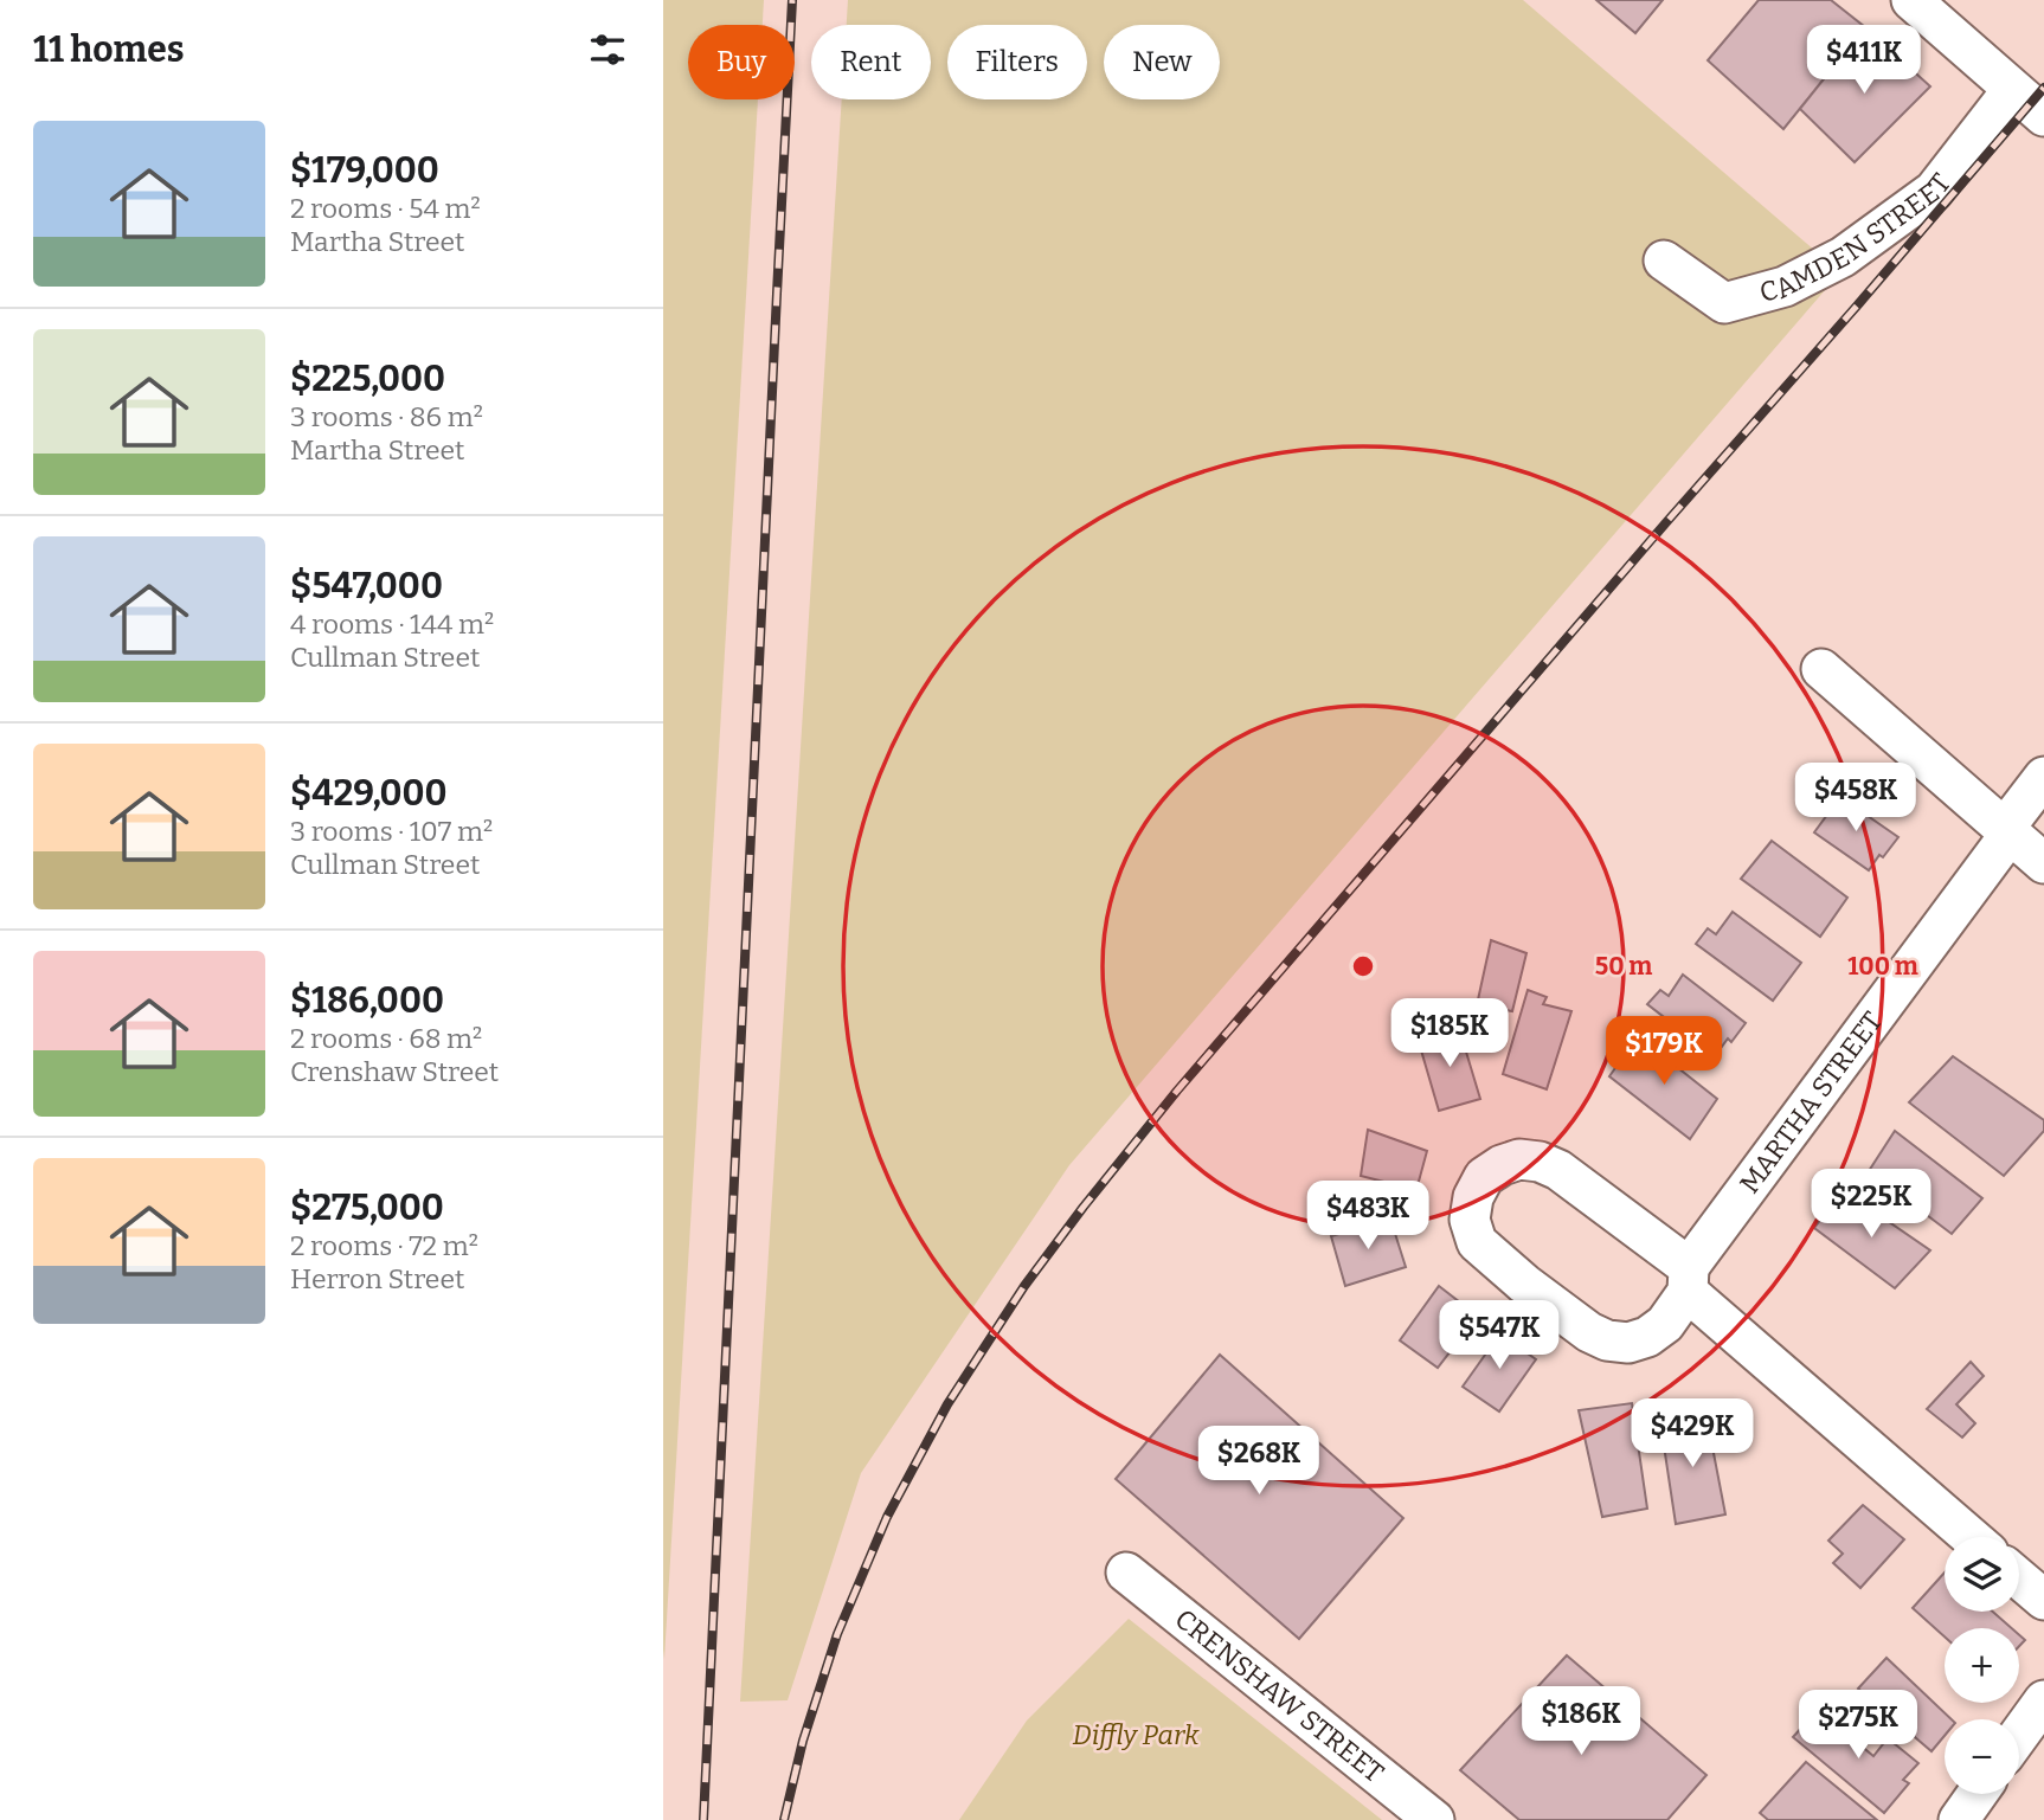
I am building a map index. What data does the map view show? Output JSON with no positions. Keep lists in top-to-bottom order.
{
  "streets": {
    "street": ["CAMDEN STREET", "MARTHA STREET", "CRENSHAW STREET"]
  },
  "parks": ["Diffly Park"],
  "page": {
    "heading": "11 homes",
    "price": [
      "$411K",
      "$458K",
      "$185K",
      "$179K",
      "$225K",
      "$483K",
      "$547K",
      "$429K",
      "$268K",
      "$186K",
      "$275K"
    ],
    "chip": [
      "Buy",
      "Rent",
      "Filters",
      "New"
    ],
    "list": [
      {
        "name": "$179,000",
        "note": "2 rooms · 54 m² · Martha Street"
      },
      {
        "name": "$225,000",
        "note": "3 rooms · 86 m² · Martha Street"
      },
      {
        "name": "$547,000",
        "note": "4 rooms · 144 m² · Cullman Street"
      },
      {
        "name": "$429,000",
        "note": "3 rooms · 107 m² · Cullman Street"
      },
      {
        "name": "$186,000",
        "note": "2 rooms · 68 m² · Crenshaw Street"
      },
      {
        "name": "$275,000",
        "note": "2 rooms · 72 m² · Herron Street"
      }
    ],
    "map_buttons": ["+", "−"]
  },
  "rings": ["50 m", "100 m"]
}
